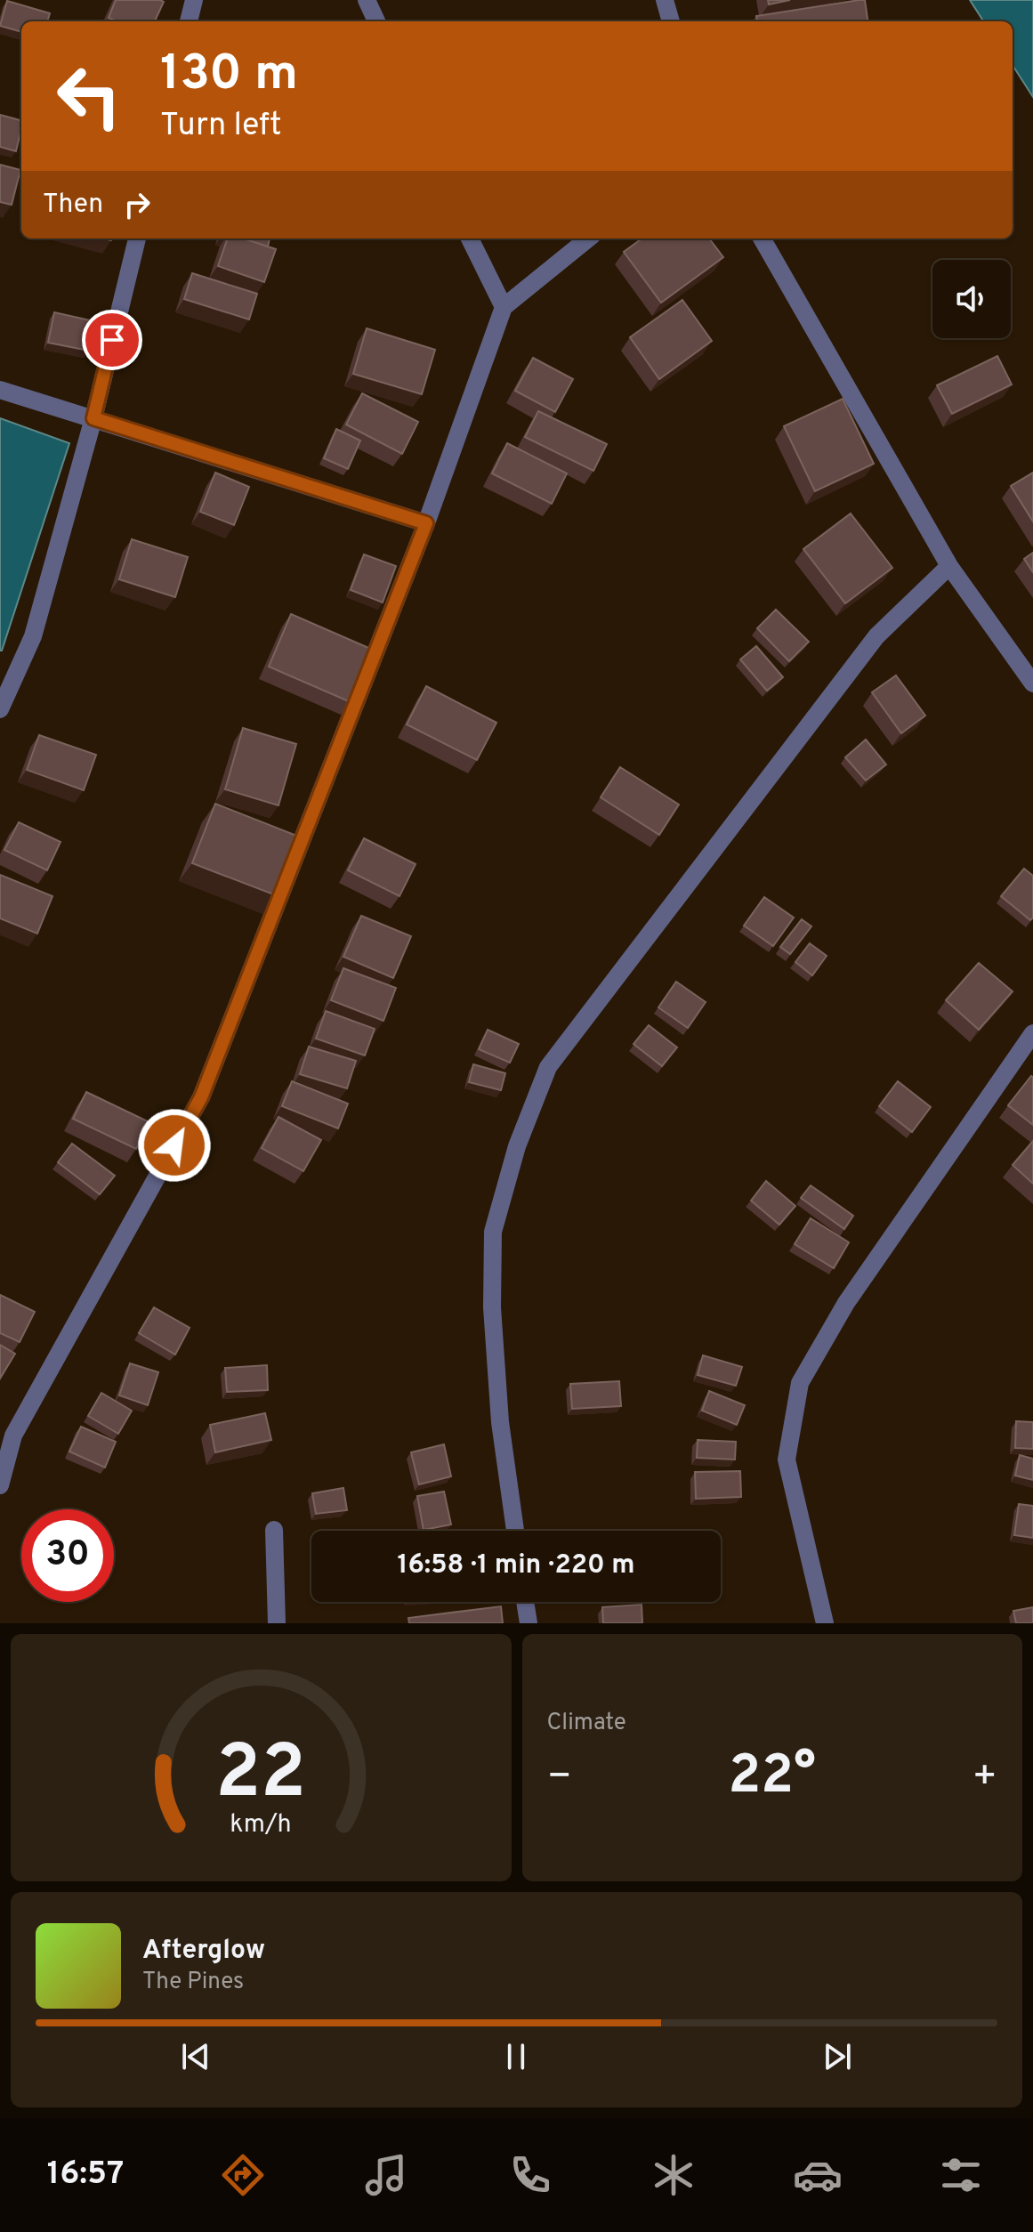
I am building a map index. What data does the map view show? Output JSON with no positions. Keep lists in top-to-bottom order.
{
  "page": {
    "turn": ["130 m", "Turn left"],
    "then": "Then",
    "limit": "30",
    "trip": "16:58 · 1 min · 220 m",
    "tile": "Climate",
    "heat": ["−", "22°", "+"],
    "song": ["Afterglow", "The Pines"],
    "tabs": "16:57",
    "gauge": ["22", "km/h"]
  }
}
